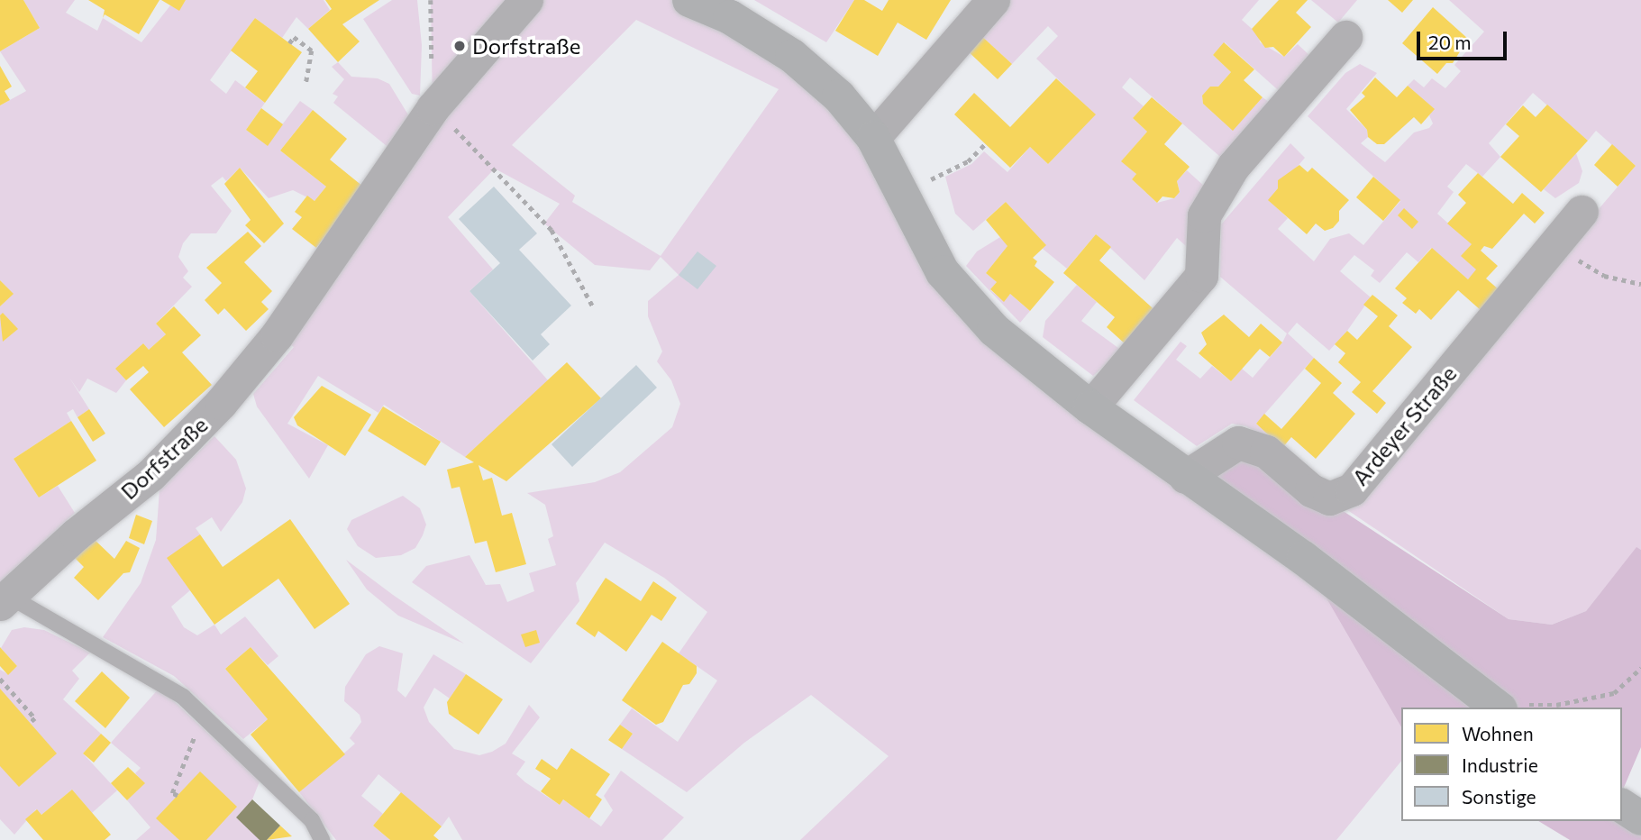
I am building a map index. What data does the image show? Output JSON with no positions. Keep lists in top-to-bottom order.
{
  "streets": {
    "street": ["Ardeyer Straße", "Dorfstraße"]
  },
  "places": ["Dorfstraße"],
  "legend": ["Wohnen", "Industrie", "Sonstige"],
  "scale_bar": "20 m"
}
